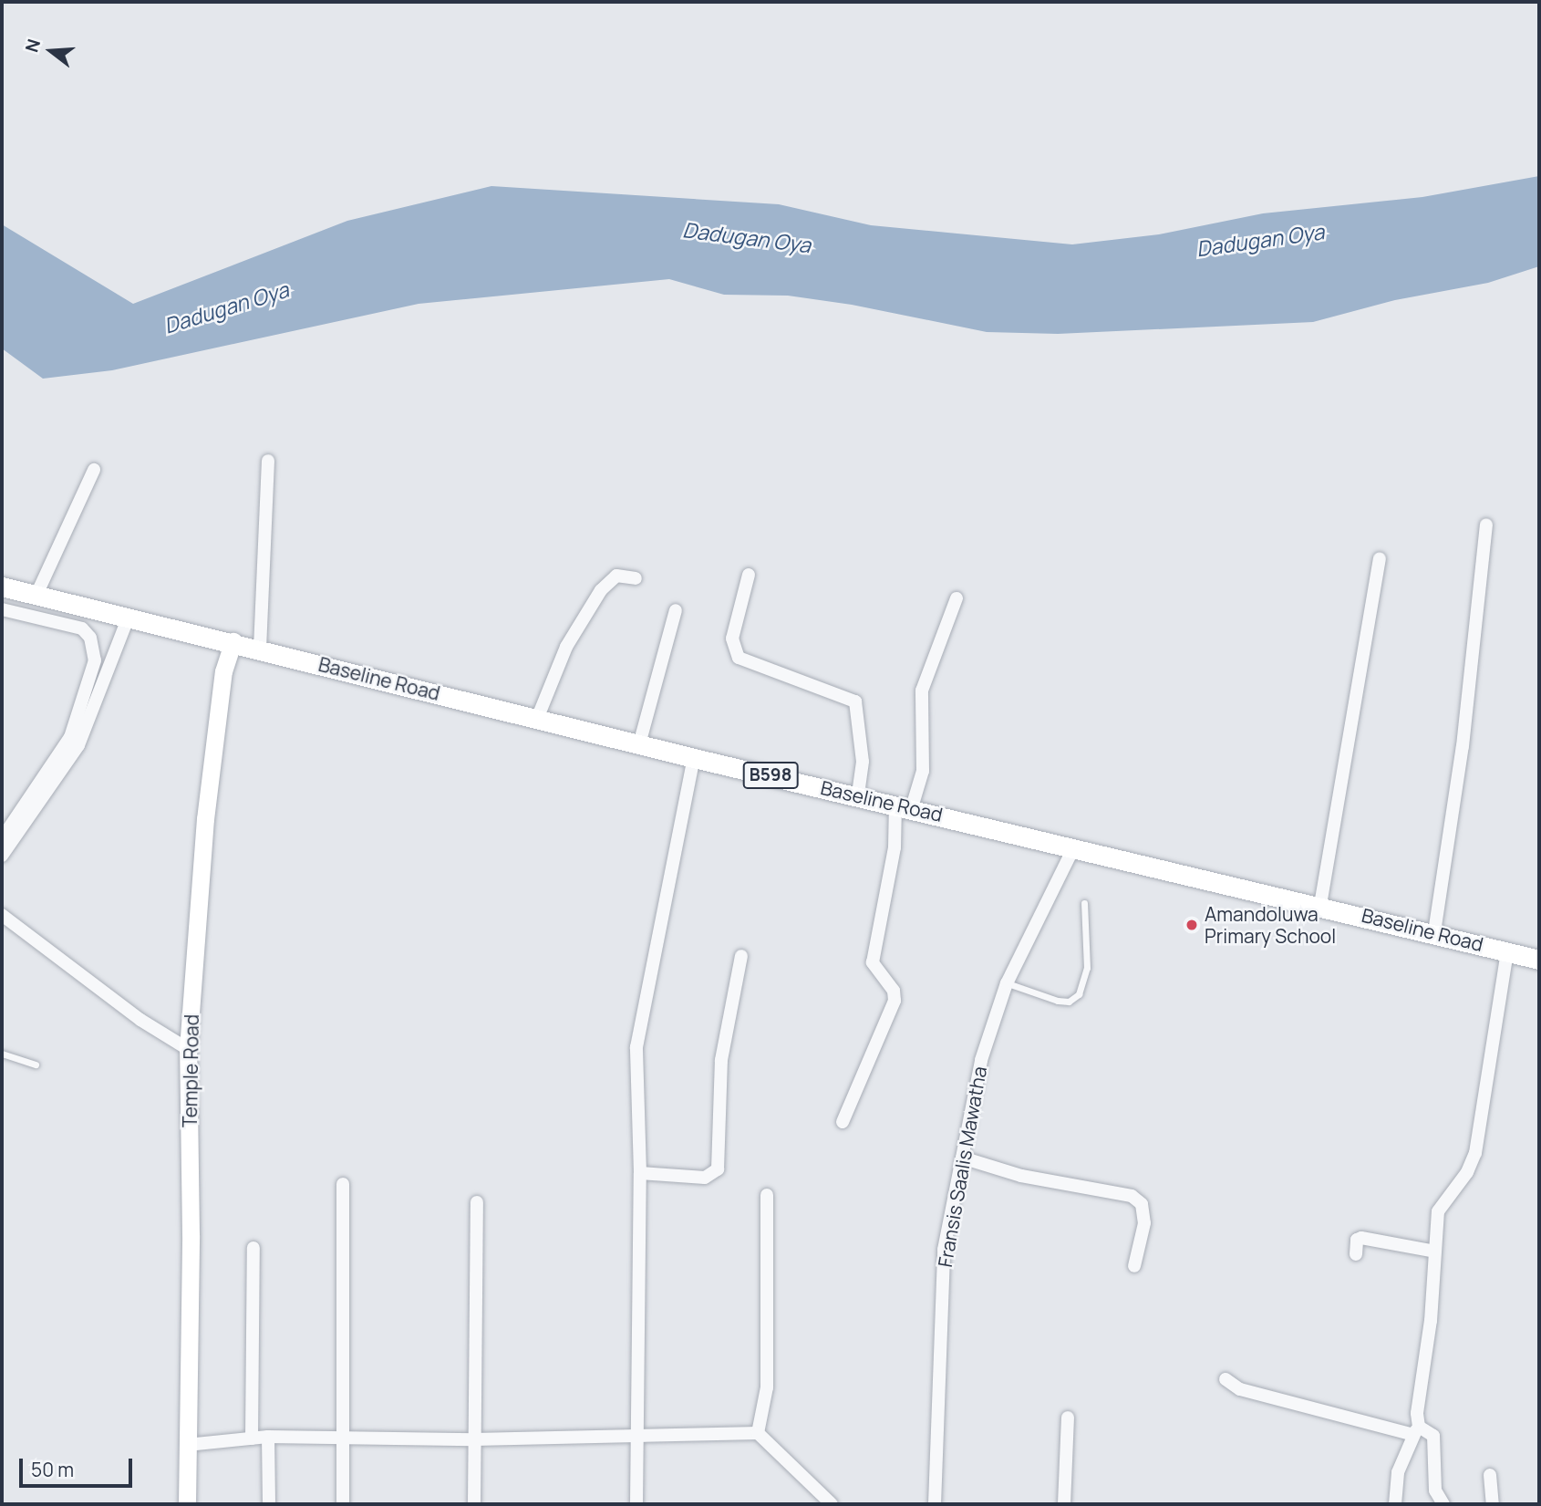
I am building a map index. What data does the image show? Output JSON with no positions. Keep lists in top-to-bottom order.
{
  "streets": {
    "main road": ["Baseline Road", "B598"],
    "street": ["Temple Road", "Fransis Saalis Mawatha"]
  },
  "crossings": [
    ["Baseline Road", "Temple Road"],
    ["Baseline Road", "Fransis Saalis Mawatha"]
  ],
  "water": ["Dadugan Oya"],
  "places": ["Amandoluwa Primary School"],
  "scale_bar": "50 m",
  "north": "left"
}
